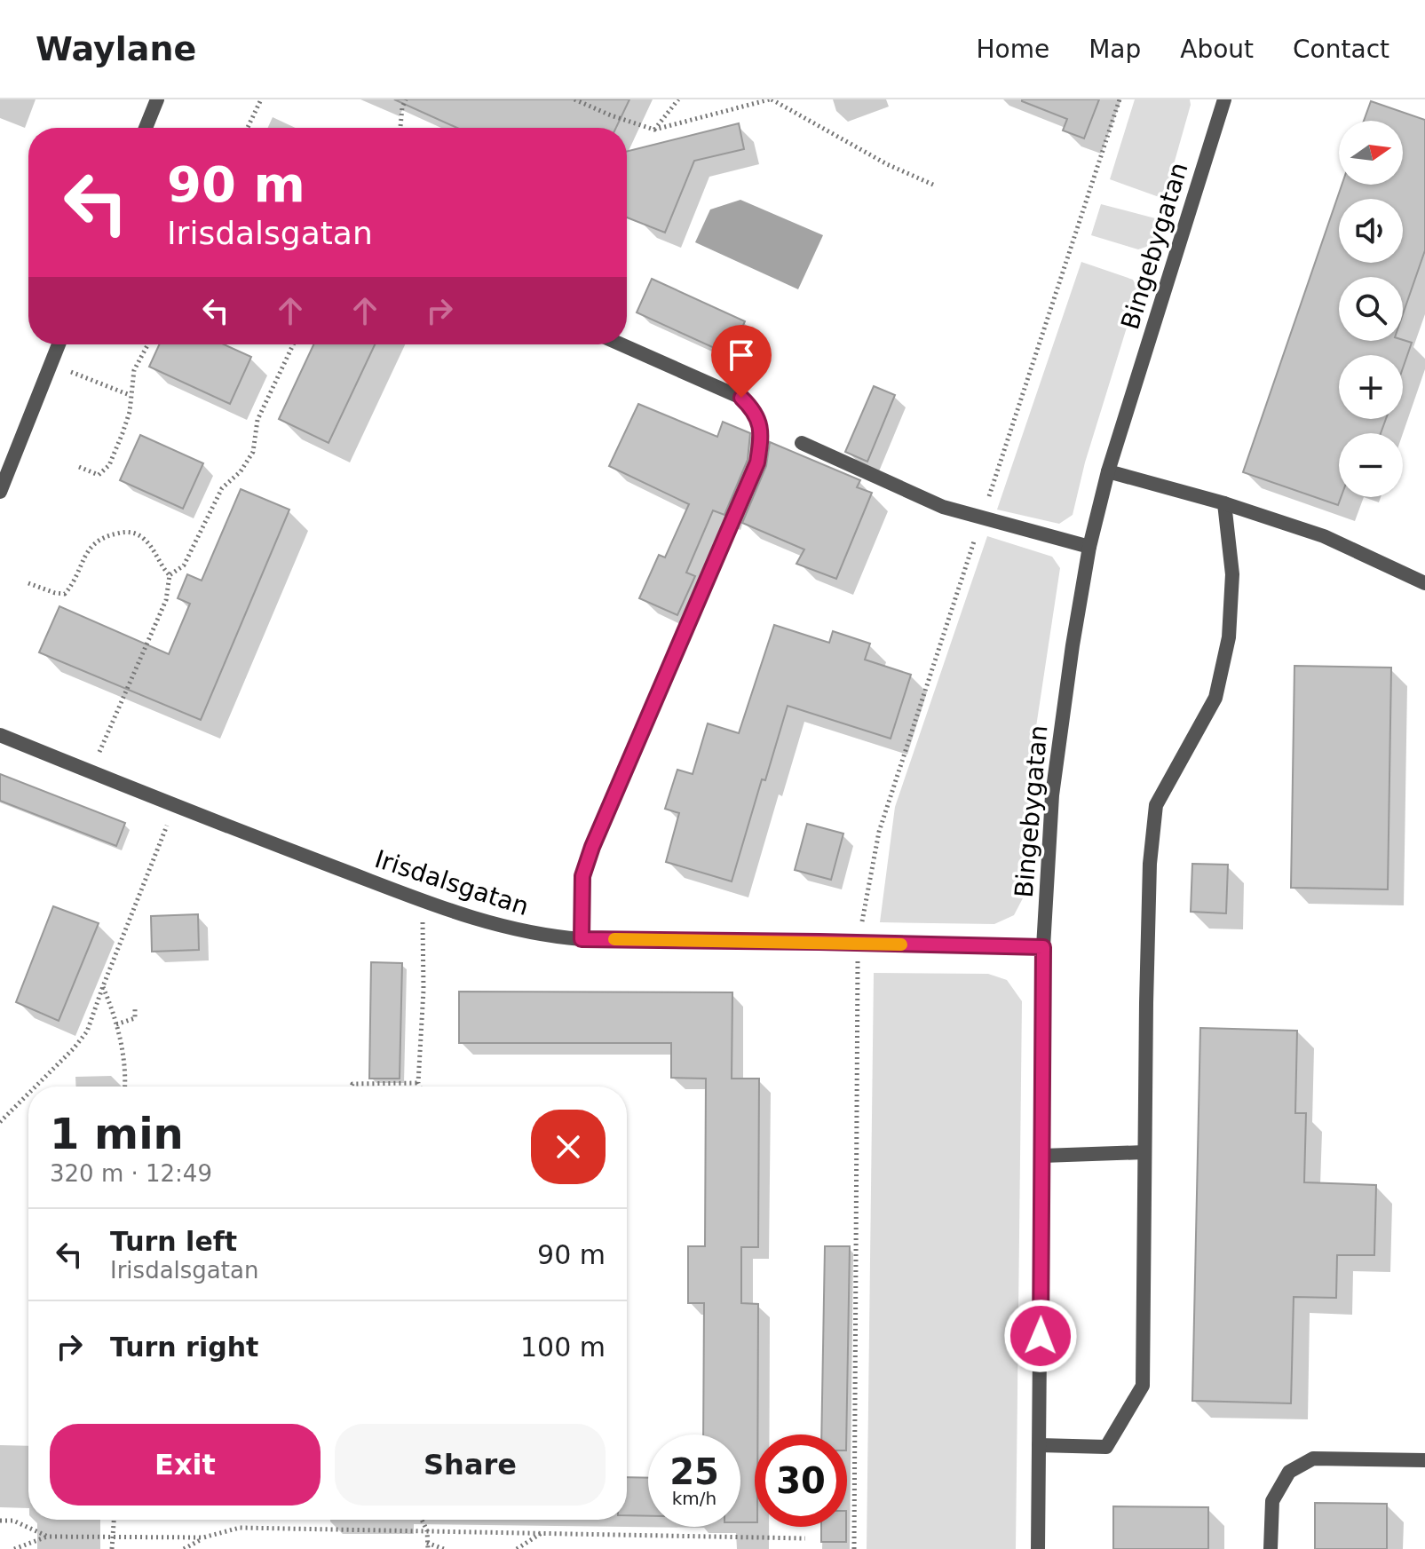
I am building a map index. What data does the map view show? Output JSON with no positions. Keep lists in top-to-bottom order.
{
  "streets": {
    "street": ["Bingebygatan", "Irisdalsgatan"]
  },
  "crossings": [
    ["Bingebygatan", "Irisdalsgatan"]
  ],
  "north": "right",
  "page": {
    "header": "Waylane",
    "nav": [
      "Home",
      "Map",
      "About",
      "Contact"
    ],
    "map_buttons": ["+", "−"],
    "turn": ["90 m", "Irisdalsgatan"],
    "heading": ["1 min", "320 m · 12:49"],
    "list": [
      {
        "name": "Turn left",
        "note": "Irisdalsgatan",
        "value": "90 m"
      },
      {
        "name": "Turn right",
        "value": "100 m"
      }
    ],
    "buttons": ["Exit", "Share"],
    "speed": "25 km/h",
    "limit": "30"
  }
}
